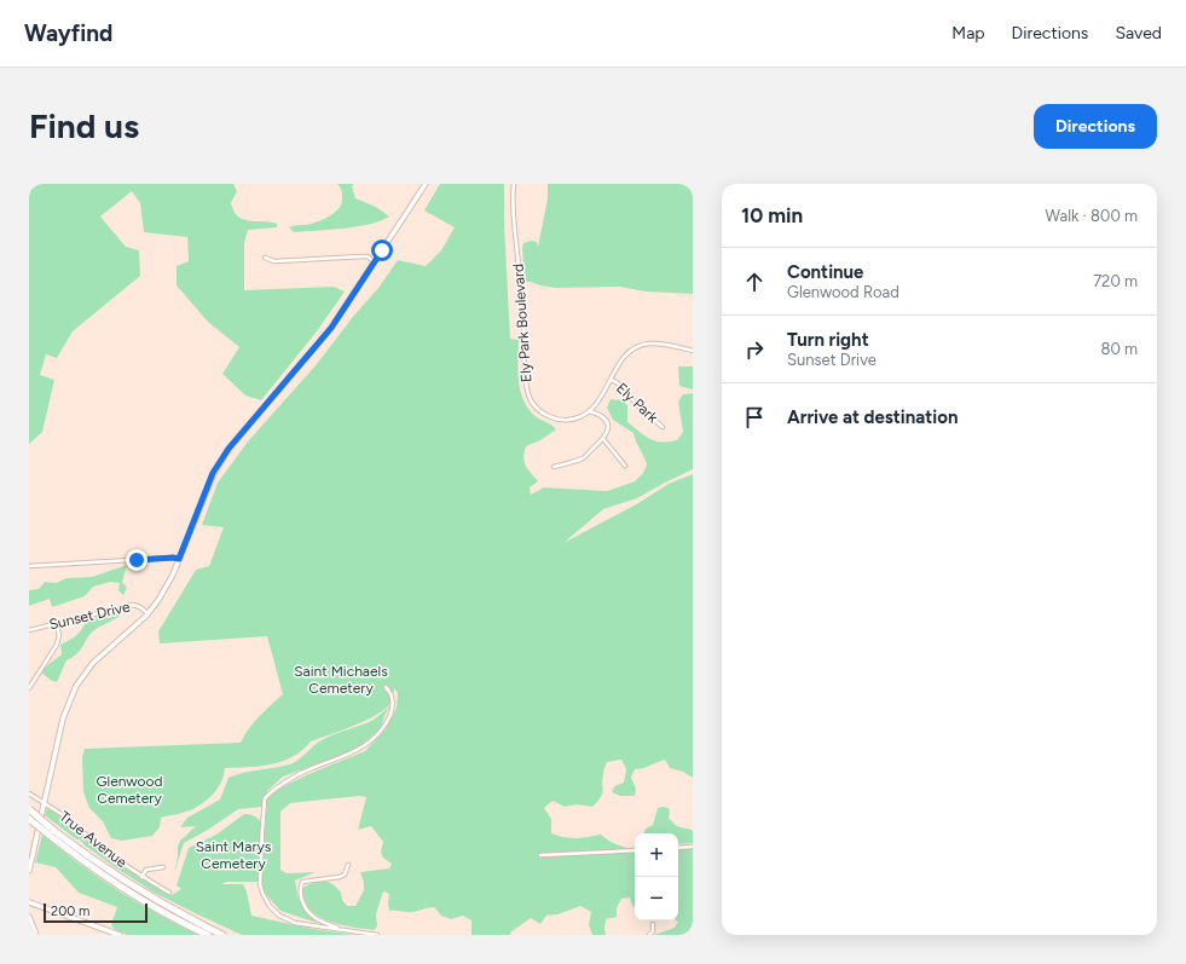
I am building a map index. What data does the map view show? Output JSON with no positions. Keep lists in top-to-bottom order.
{
  "streets": {
    "street": [
      "Ely Park Boulevard",
      "Ely Park",
      "Sunset Drive",
      "True Avenue"
    ]
  },
  "parks": ["Saint Michaels Cemetery", "Glenwood Cemetery", "Saint Marys Cemetery"],
  "scale_bar": "200 m",
  "page": {
    "header": "Wayfind",
    "nav": ["Map", "Directions", "Saved"],
    "buttons": "Directions",
    "title": "Find us",
    "heading": ["10 min", "Walk · 800 m"],
    "list": [
      ["Continue", "Glenwood Road", "720 m"],
      ["Turn right", "Sunset Drive", "80 m"],
      "Arrive at destination"
    ],
    "map_buttons": ["+", "−"],
    "scale": "200 m"
  }
}
